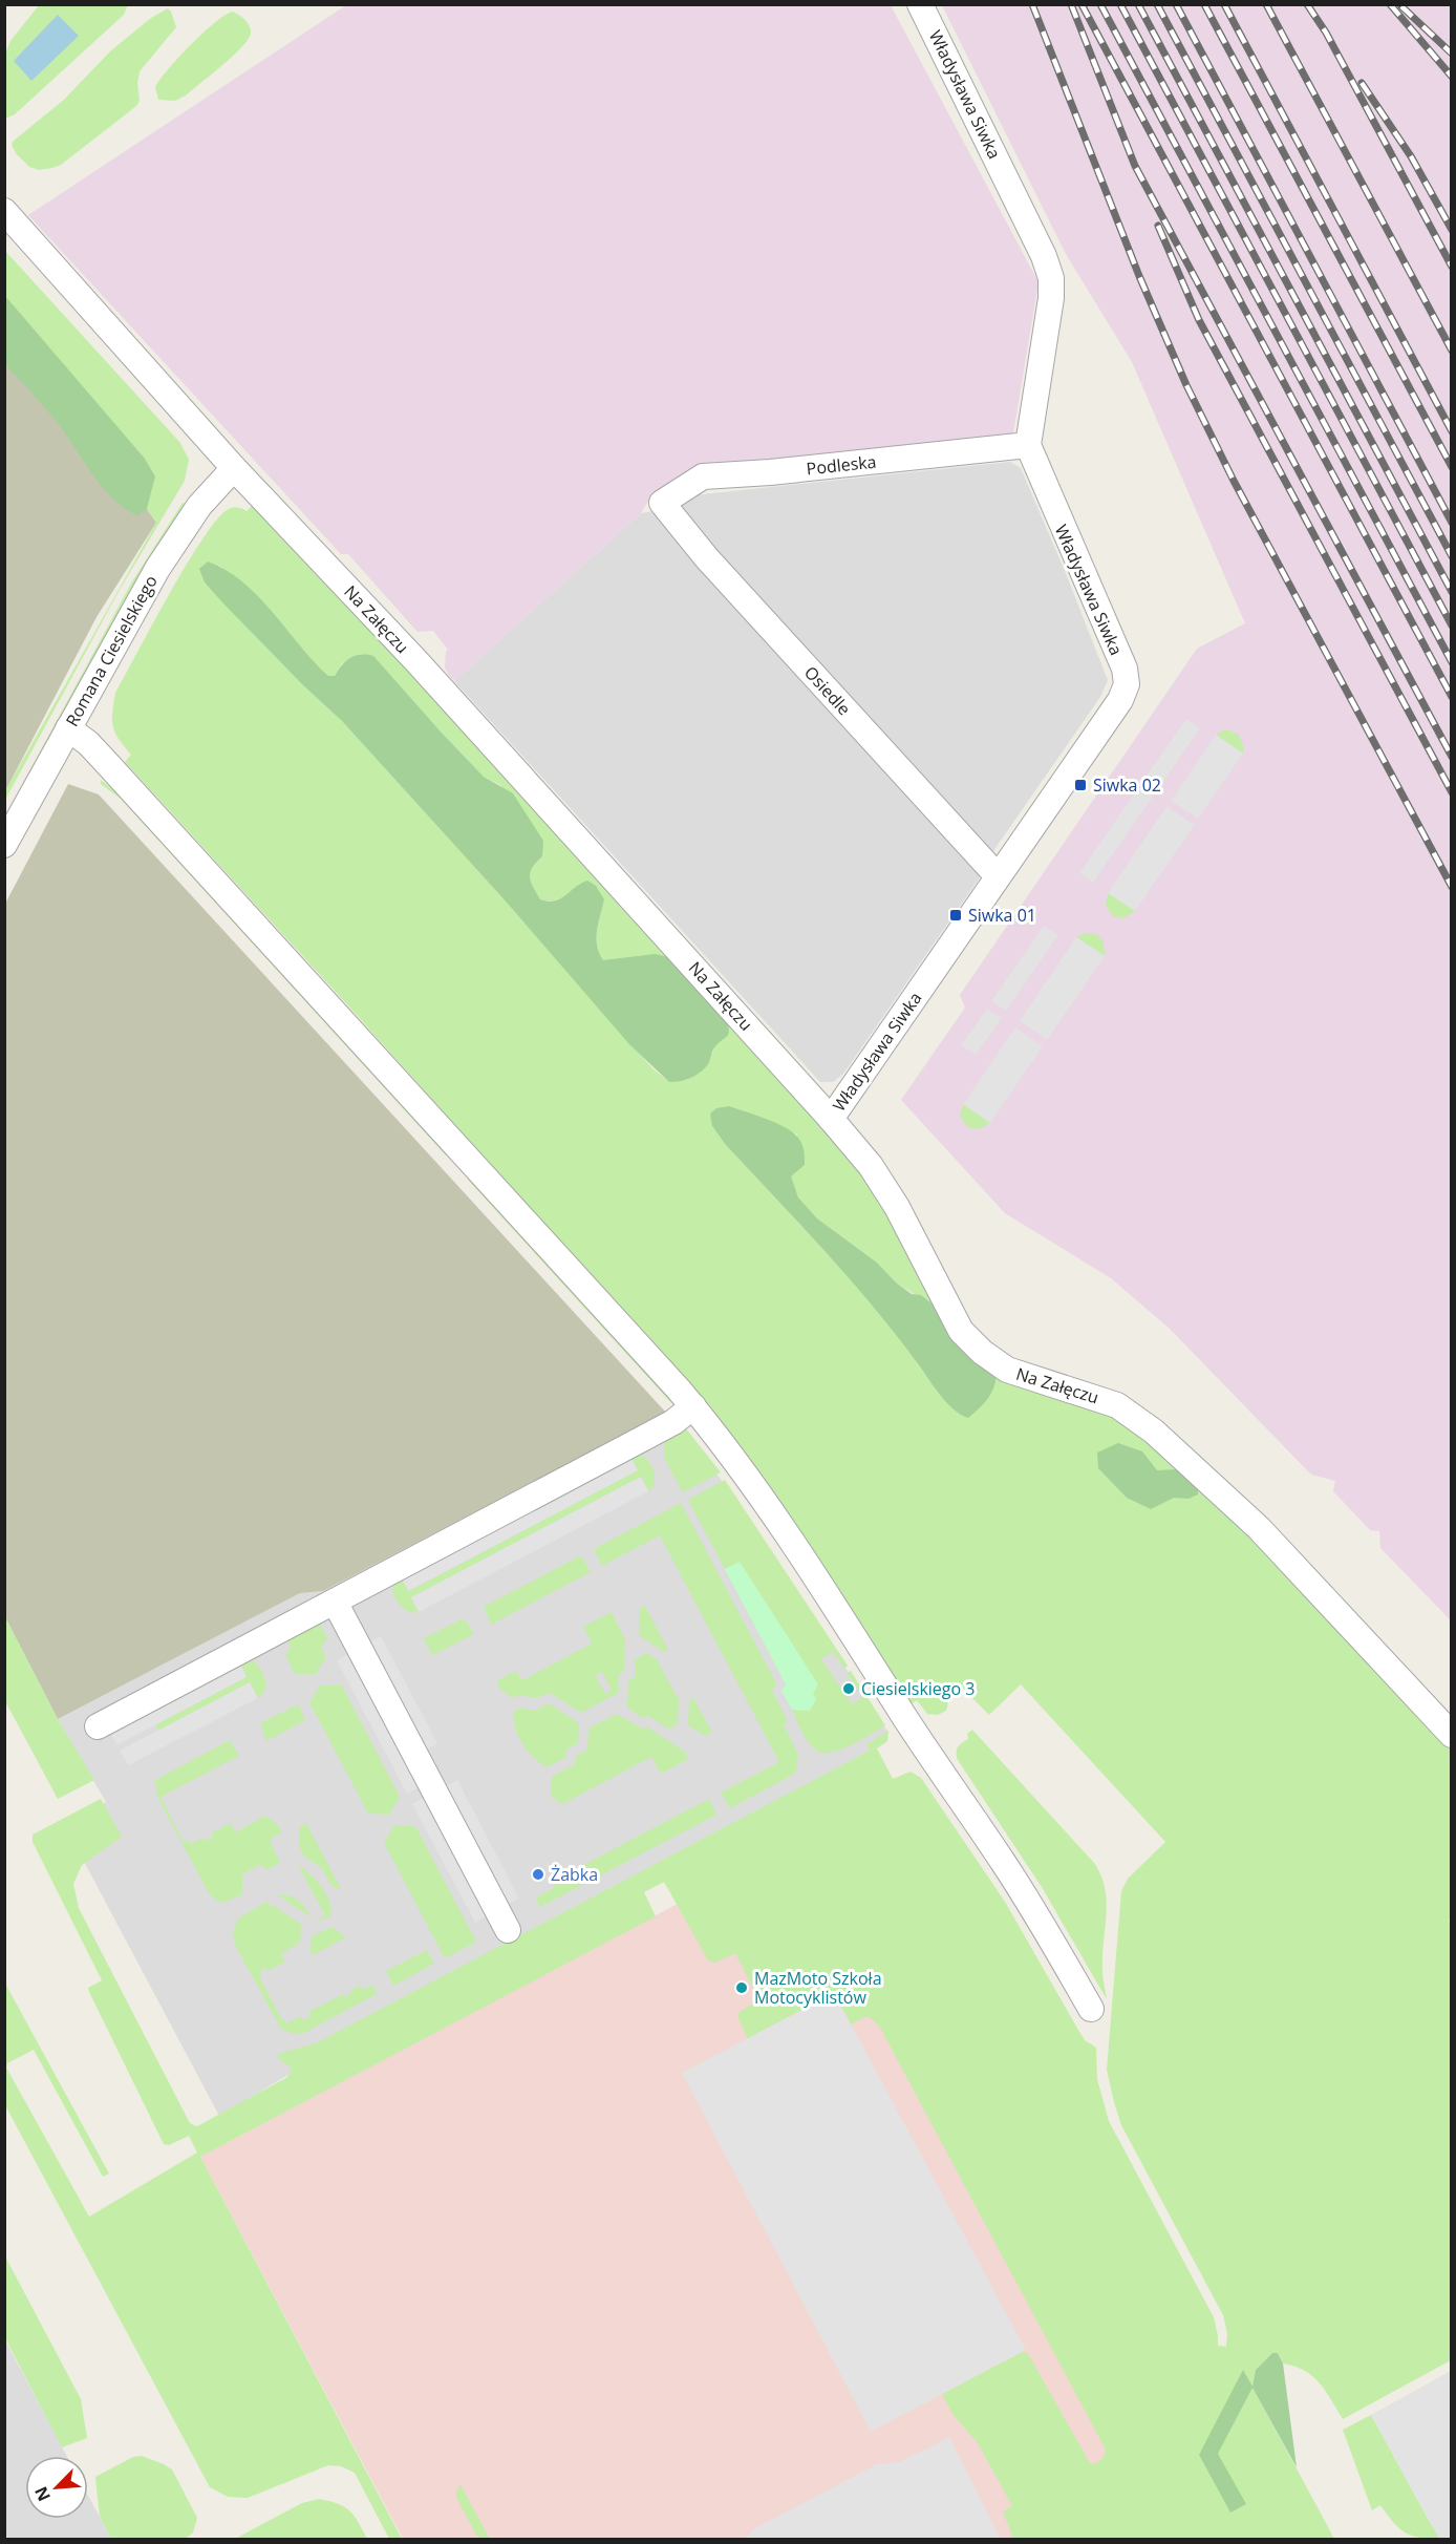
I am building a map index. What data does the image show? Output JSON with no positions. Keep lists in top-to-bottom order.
{
  "streets": {
    "street": [
      "Władysława Siwka",
      "Podleska",
      "Na Załęczu",
      "Romana Ciesielskiego",
      "Osiedle"
    ]
  },
  "crossings": [
    ["Władysława Siwka", "Podleska"],
    ["Władysława Siwka", "Na Załęczu"],
    ["Władysława Siwka", "Osiedle"],
    ["Podleska", "Osiedle"],
    ["Na Załęczu", "Romana Ciesielskiego"]
  ],
  "places": {
    "transit": ["Siwka 02", "Siwka 01"],
    "other": ["Ciesielskiego 3", "Żabka", "MazMoto Szkoła Motocyklistów"]
  },
  "north": "bottom left"
}
